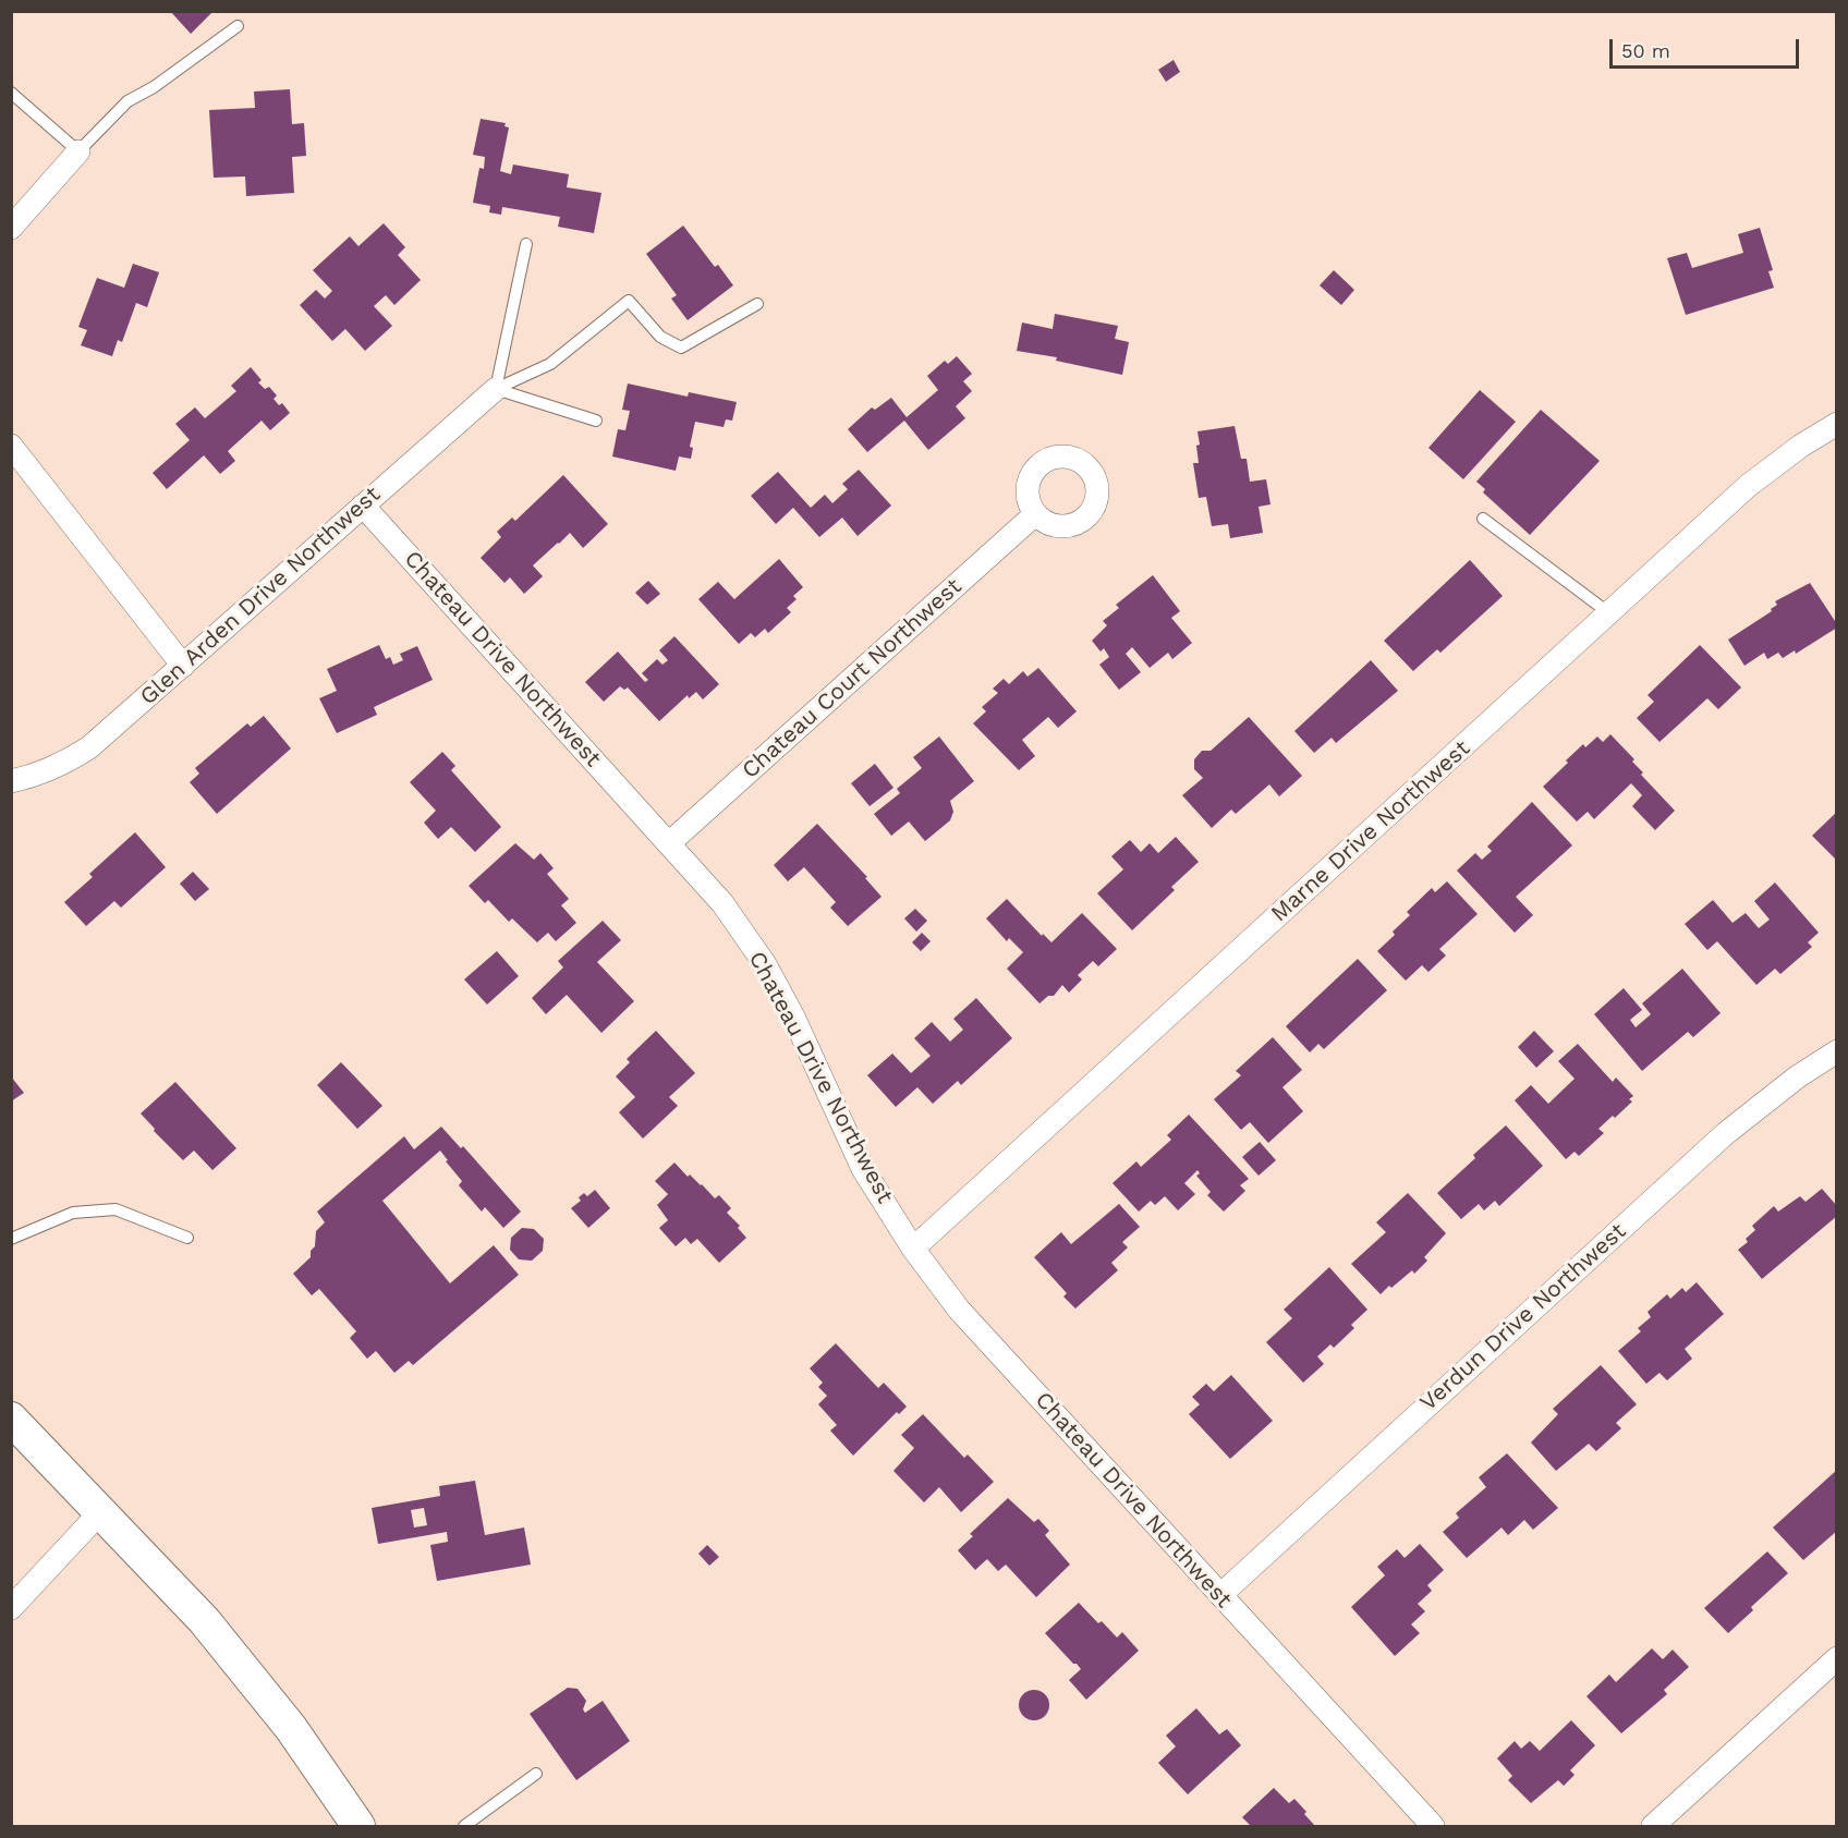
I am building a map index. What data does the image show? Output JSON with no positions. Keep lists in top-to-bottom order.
{
  "streets": {
    "street": [
      "Glen Arden Drive Northwest",
      "Chateau Drive Northwest",
      "Chateau Court Northwest",
      "Marne Drive Northwest",
      "Verdun Drive Northwest"
    ]
  },
  "crossings": [
    ["Glen Arden Drive Northwest", "Chateau Drive Northwest"],
    ["Chateau Drive Northwest", "Chateau Court Northwest"],
    ["Chateau Drive Northwest", "Marne Drive Northwest"],
    ["Chateau Drive Northwest", "Verdun Drive Northwest"]
  ],
  "scale_bar": "50 m"
}
